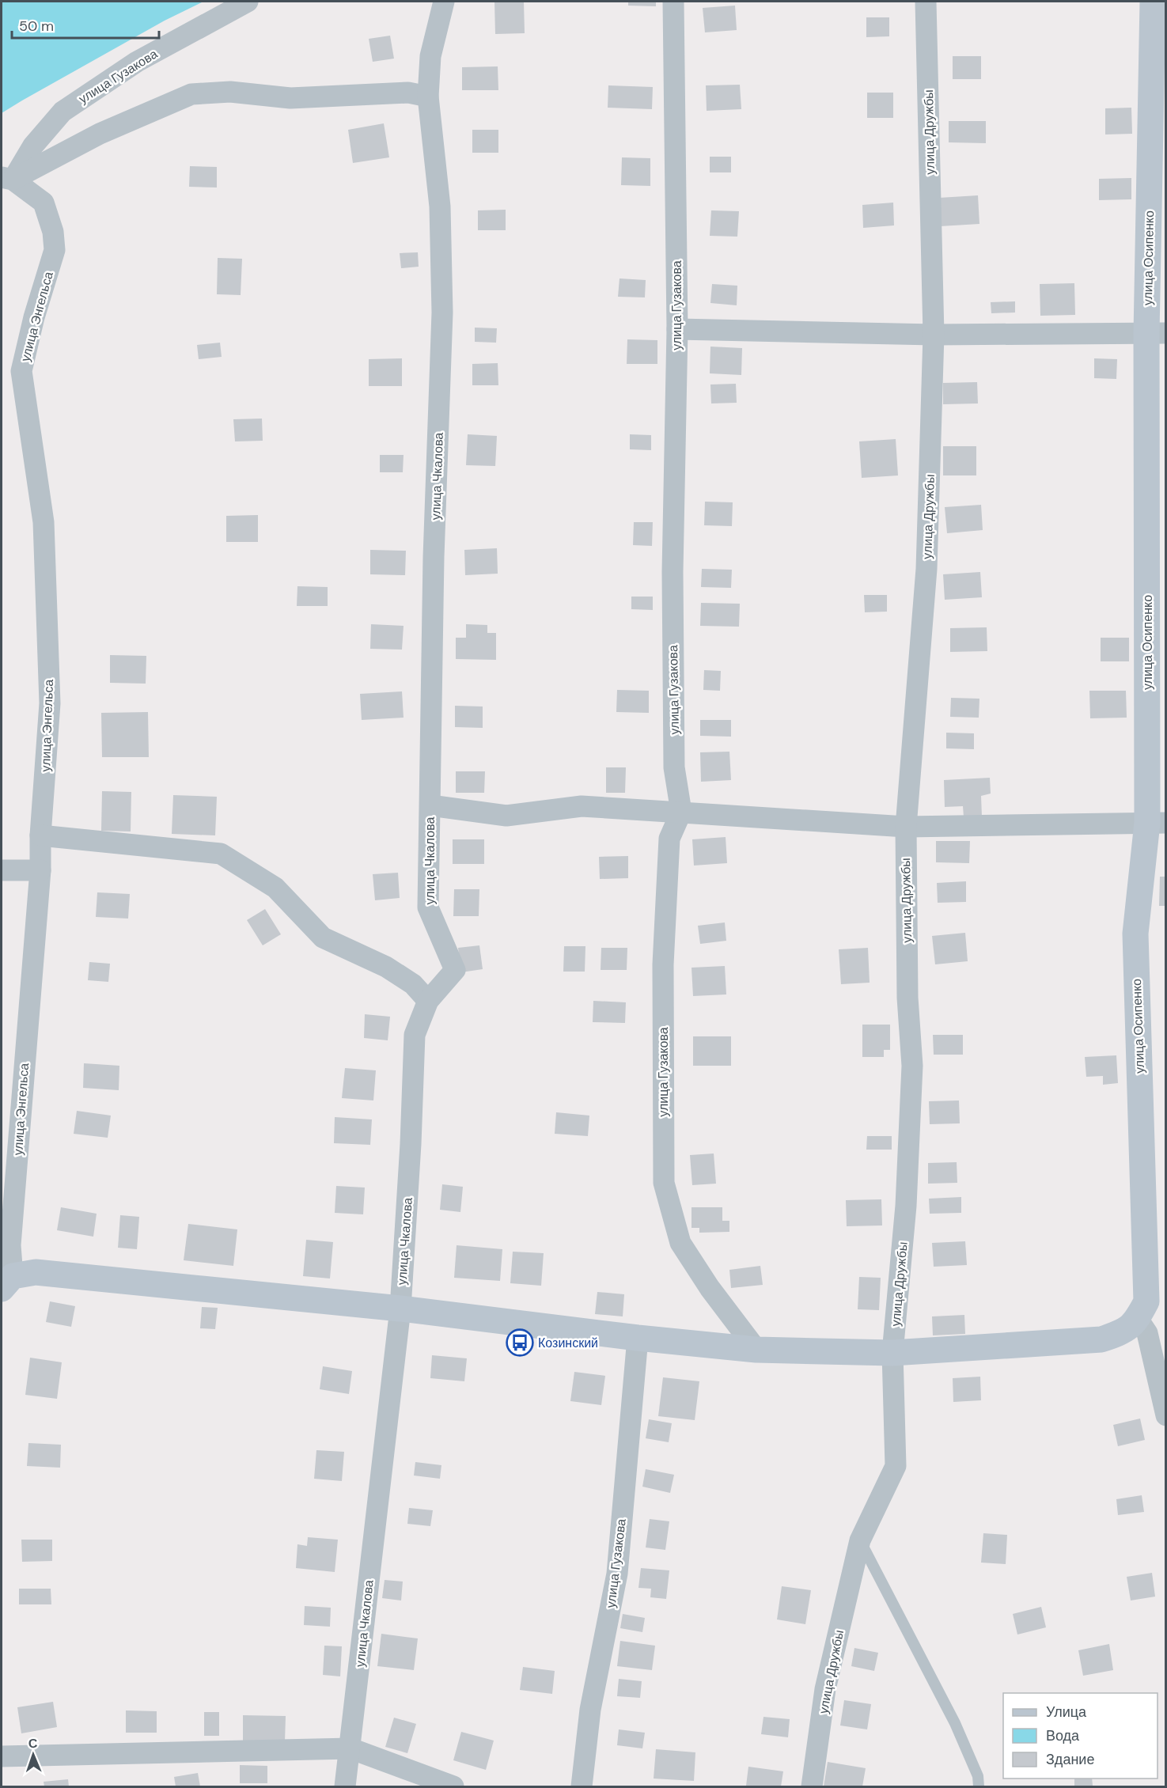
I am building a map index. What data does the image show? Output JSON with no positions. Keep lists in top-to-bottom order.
{
  "streets": {
    "main road": ["улица Осипенко"],
    "street": [
      "улица Гузакова",
      "улица Дружбы",
      "улица Энгельса",
      "улица Чкалова"
    ]
  },
  "crossings": [
    ["улица Гузакова", "улица Энгельса"]
  ],
  "places": {
    "bus stop": ["Козинский"]
  },
  "legend": ["Улица", "Вода", "Здание"],
  "scale_bar": "50 m",
  "north": "top"
}
